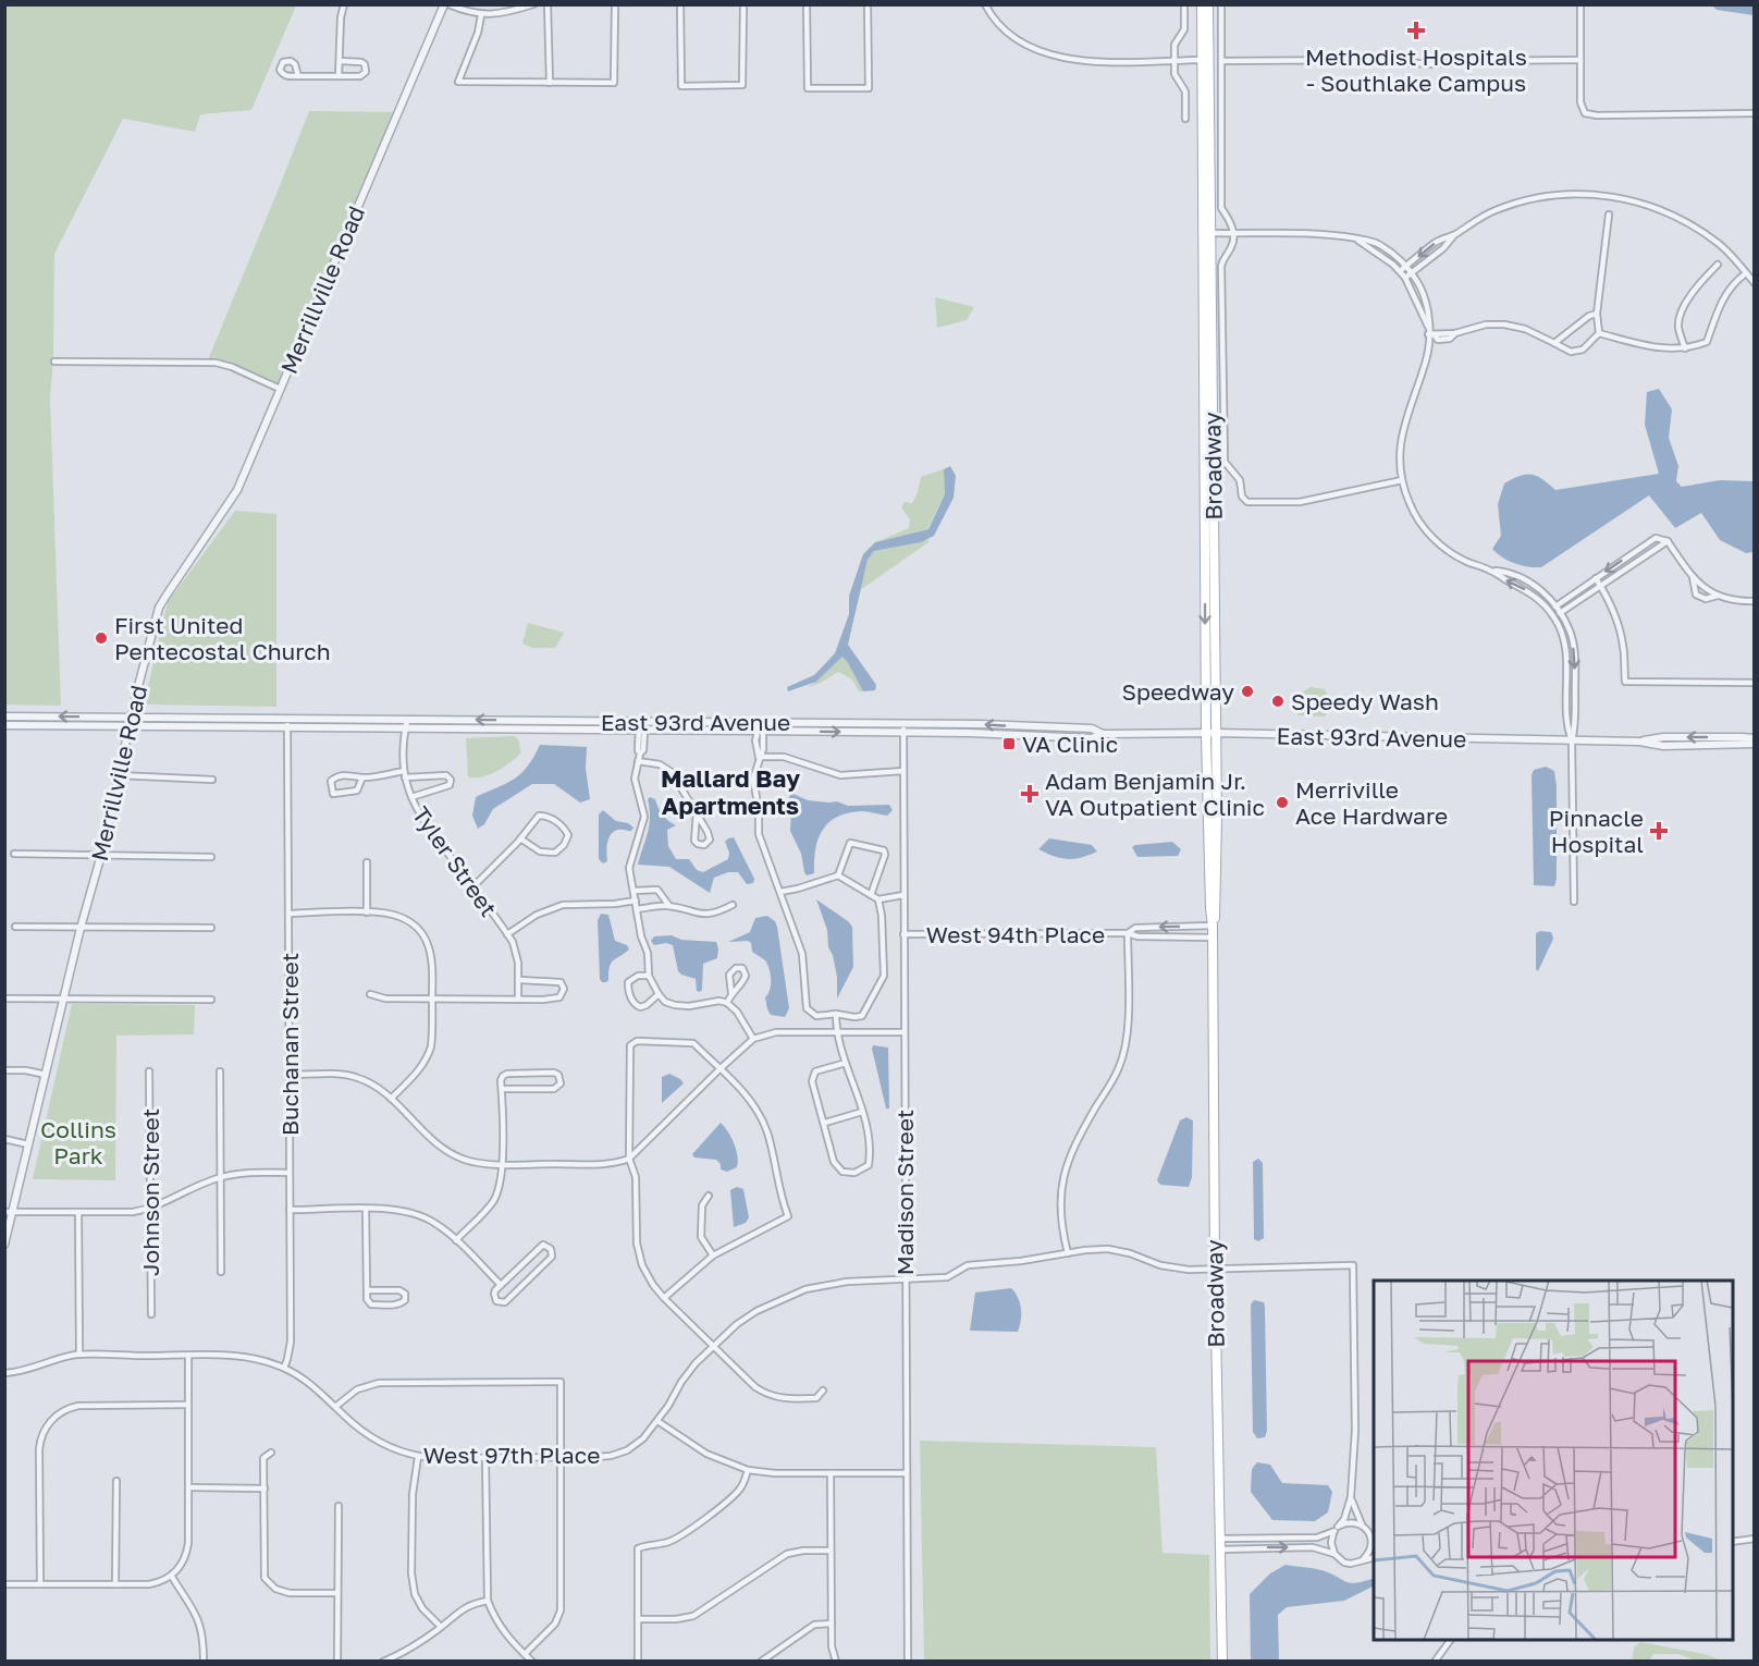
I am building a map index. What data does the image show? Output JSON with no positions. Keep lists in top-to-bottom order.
{
  "streets": {
    "main road": ["Broadway"],
    "street": [
      "Merrillville Road",
      "East 93rd Avenue",
      "Tyler Street",
      "West 94th Place",
      "Buchanan Street",
      "Johnson Street",
      "Madison Street",
      "West 97th Place"
    ]
  },
  "crossings": [
    ["Broadway", "East 93rd Avenue"],
    ["Broadway", "West 94th Place"],
    ["Broadway", "West 97th Place"],
    ["East 93rd Avenue", "Tyler Street"],
    ["East 93rd Avenue", "Buchanan Street"],
    ["East 93rd Avenue", "Madison Street"],
    ["West 94th Place", "Madison Street"],
    ["Buchanan Street", "West 97th Place"],
    ["Madison Street", "West 97th Place"]
  ],
  "districts": ["Mallard Bay Apartments"],
  "parks": ["Collins Park"],
  "places": {
    "health": ["Methodist Hospitals - Southlake Campus", "Adam Benjamin Jr. VA Outpatient Clinic", "Pinnacle Hospital"],
    "other": [
      "First United Pentecostal Church",
      "Speedway",
      "Speedy Wash",
      "Merriville Ace Hardware"
    ],
    "transit": ["VA Clinic"]
  }
}
